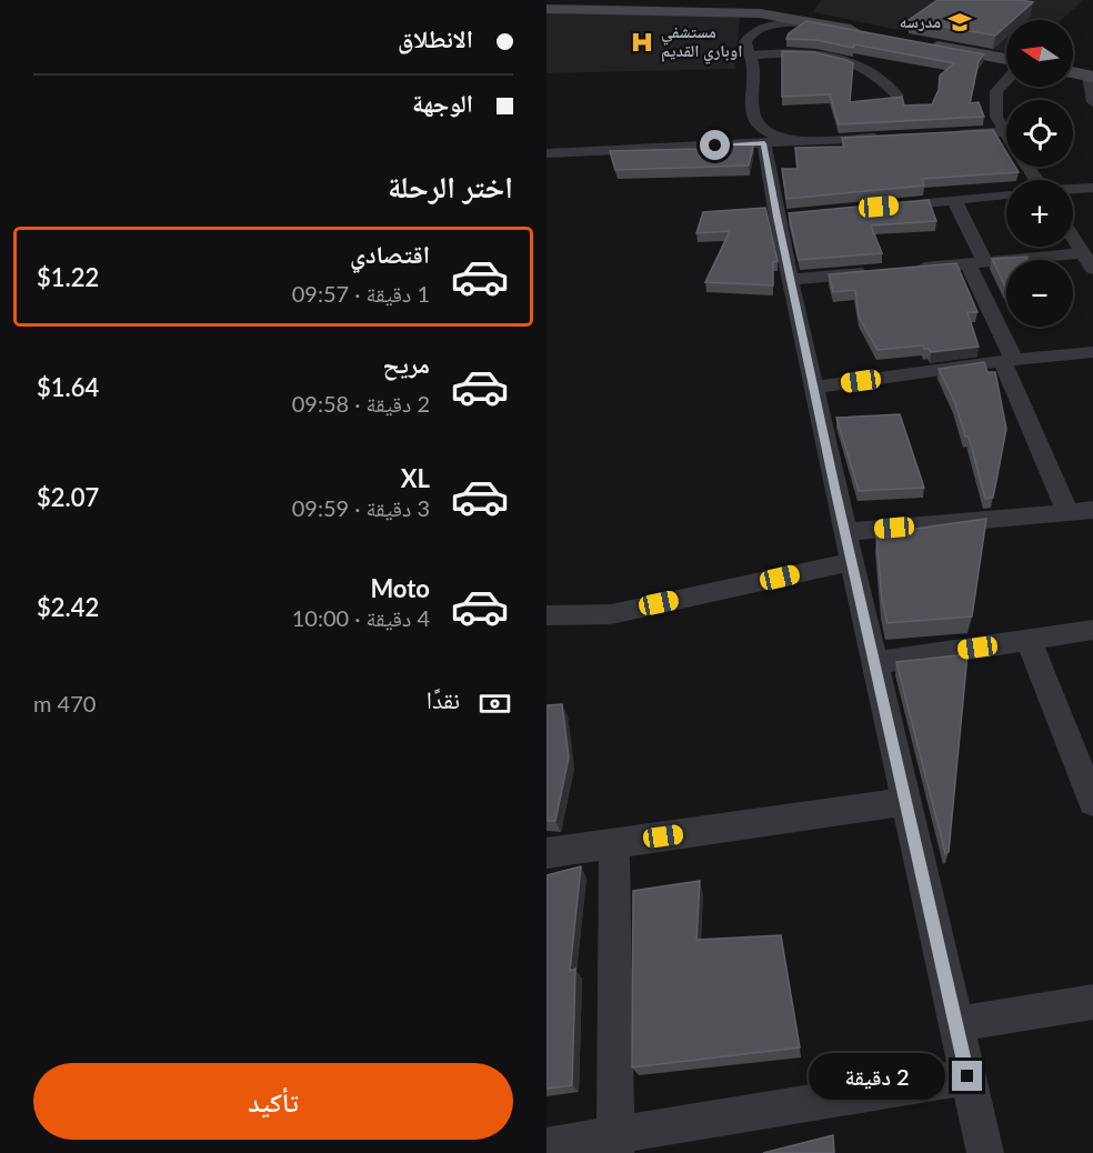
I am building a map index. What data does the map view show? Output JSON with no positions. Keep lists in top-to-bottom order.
{
  "places": {
    "school or university": ["مدرسه"],
    "hospital": ["مستشفي اوباري القديم"]
  },
  "north": "left",
  "page": {
    "banner": ["الانطلاق", "الوجهة"],
    "map_buttons": ["+", "−"],
    "heading": "اختر الرحلة",
    "list": [
      {
        "name": "اقتصادي",
        "note": "1 دقيقة · 09:57",
        "value": "$1.22"
      },
      {
        "name": "مريح",
        "note": "2 دقيقة · 09:58",
        "value": "$1.64"
      },
      {
        "name": "XL",
        "note": "3 دقيقة · 09:59",
        "value": "$2.07"
      },
      {
        "name": "Moto",
        "note": "4 دقيقة · 10:00",
        "value": "$2.42"
      }
    ],
    "pay": ["نقدًا", "470 m"],
    "buttons": "تأكيد",
    "bubble": "2 دقيقة"
  }
}
